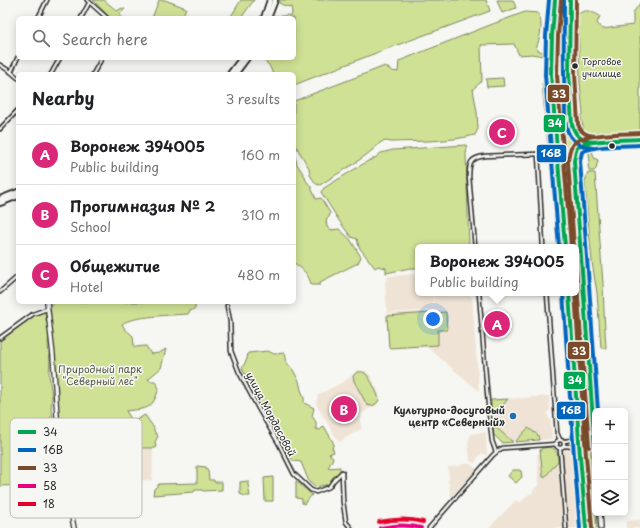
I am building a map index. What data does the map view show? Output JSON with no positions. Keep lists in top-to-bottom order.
{
  "streets": {
    "street": ["улица Мордасовой"]
  },
  "parks": ["Природный парк \"Северный лес\""],
  "places": ["Торговое училище", "Культурно-досуговый центр «Северный»"],
  "lines": [
    "transit line 34",
    "transit line 16В",
    "transit line 33",
    "transit line 18",
    "transit line 58"
  ],
  "legend": [
    "34",
    "16В",
    "33",
    "58",
    "18"
  ],
  "page": {
    "search": "Search here",
    "heading": ["Nearby", "3 results"],
    "pins": ["C", "A", "B"],
    "list": [
      {
        "mark": "A",
        "name": "Воронеж 394005",
        "note": "Public building",
        "value": "160 m"
      },
      {
        "mark": "B",
        "name": "Прогимназия № 2",
        "note": "School",
        "value": "310 m"
      },
      {
        "mark": "C",
        "name": "Общежитие",
        "note": "Hotel",
        "value": "480 m"
      }
    ],
    "popup": ["Воронеж 394005", "Public building"],
    "map_buttons": ["+", "−"]
  }
}
